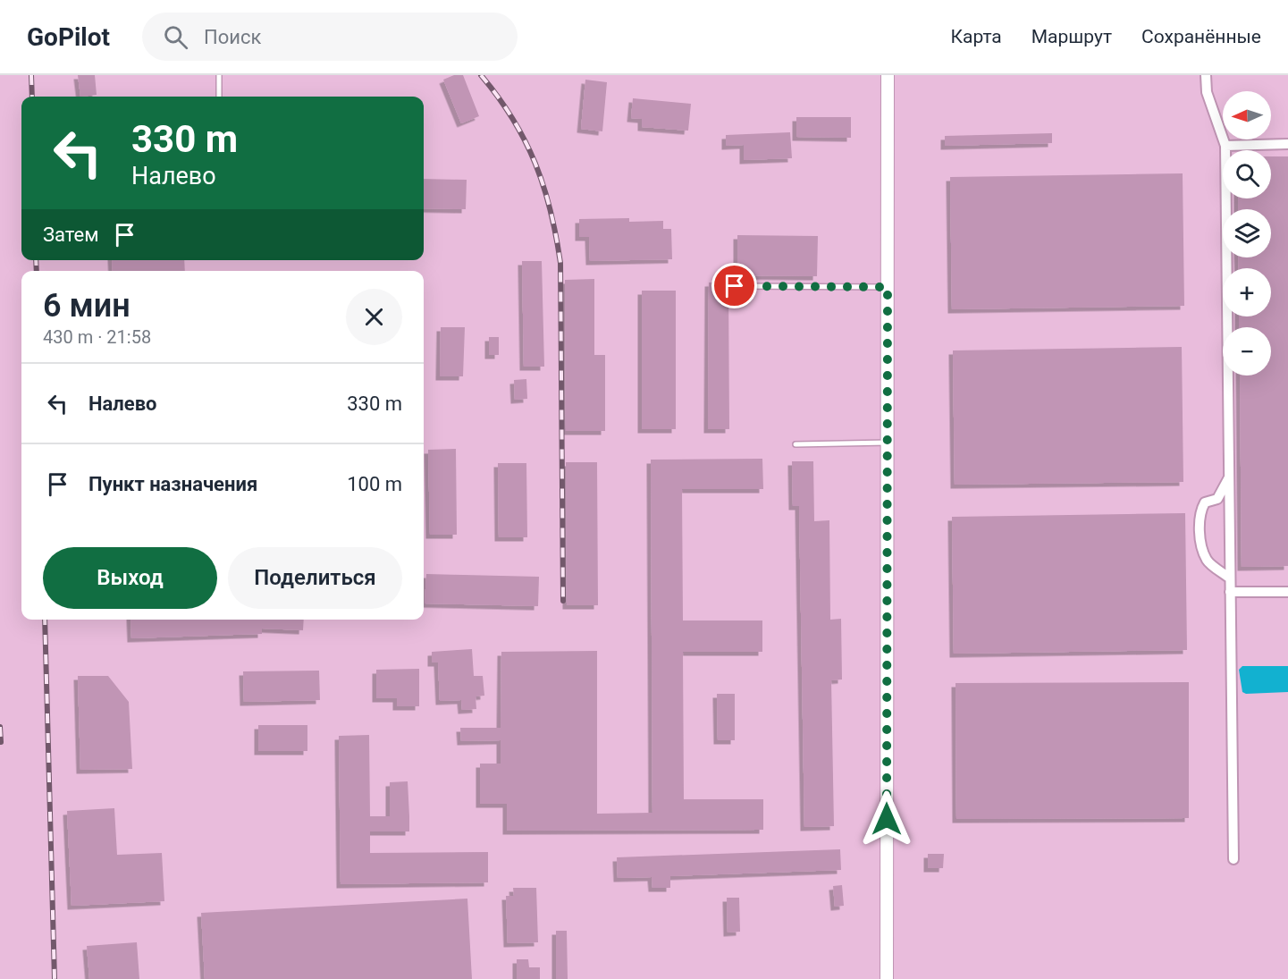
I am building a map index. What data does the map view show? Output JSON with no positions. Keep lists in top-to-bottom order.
{
  "north": "left",
  "page": {
    "header": "GoPilot",
    "search": "Поиск",
    "nav": ["Карта", "Маршрут", "Сохранённые"],
    "map_buttons": ["+", "−"],
    "turn": ["330 m", "Налево"],
    "then": "Затем",
    "heading": ["6 мин", "430 m · 21:58"],
    "list": [
      {
        "name": "Налево",
        "value": "330 m"
      },
      {
        "name": "Пункт назначения",
        "value": "100 m"
      }
    ],
    "buttons": ["Выход", "Поделиться"]
  }
}
